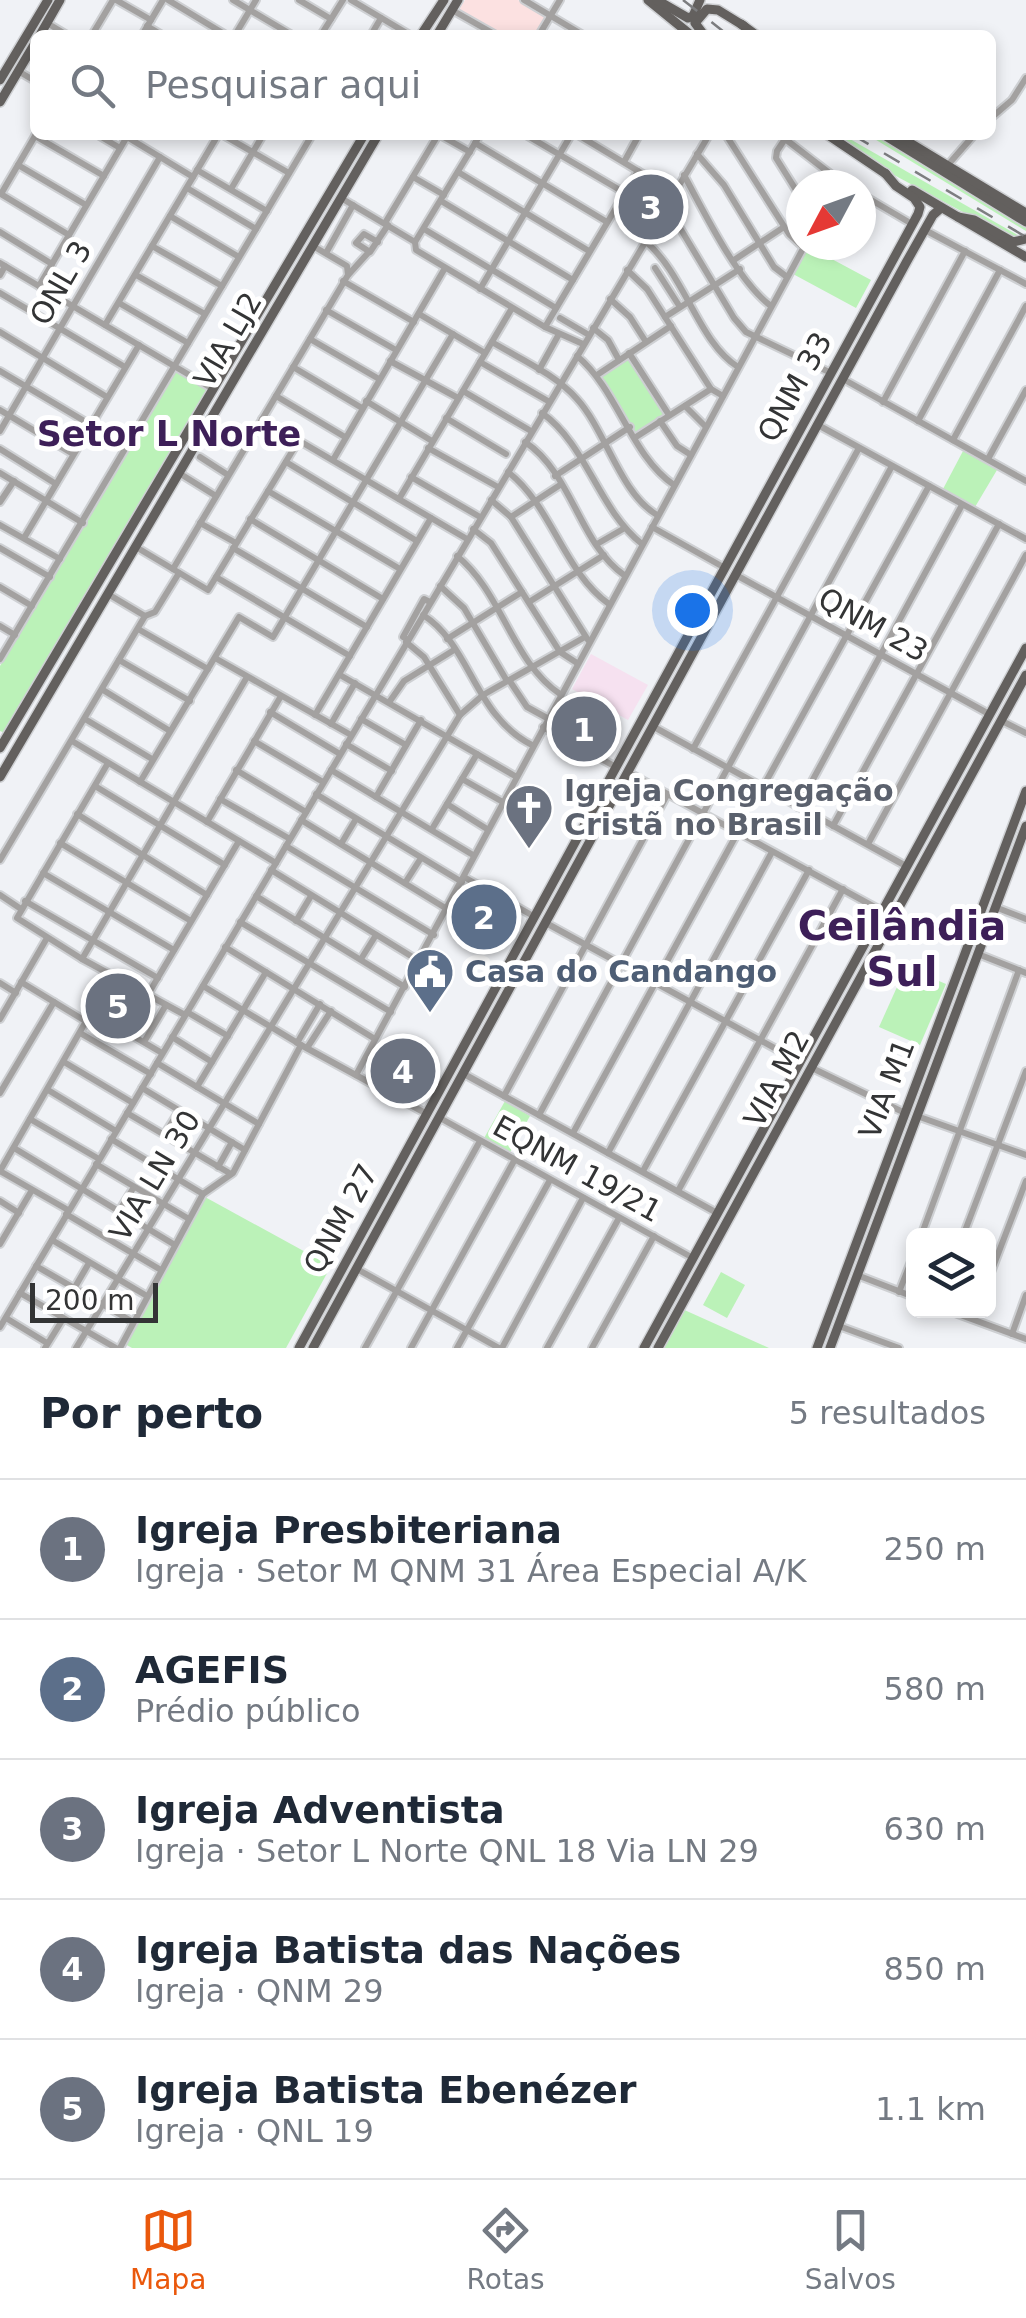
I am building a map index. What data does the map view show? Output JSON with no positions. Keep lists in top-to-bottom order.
{
  "streets": {
    "main road": [
      "VIA LJ2",
      "QNM 33",
      "VIA M2",
      "VIA M1",
      "QNM 27"
    ],
    "street": [
      "ONL 3",
      "QNM 23",
      "EQNM 19/21",
      "VIA LN 30"
    ]
  },
  "crossings": [
    ["QNM 33", "QNM 27"]
  ],
  "districts": ["Setor L Norte", "Ceilândia Sul"],
  "places": {
    "church": ["Igreja Congregação Cristã no Brasil"],
    "public building": ["Casa do Candango"]
  },
  "scale_bar": "200 m",
  "north": "bottom left",
  "page": {
    "search": "Pesquisar aqui",
    "pins": [
      "3",
      "1",
      "2",
      "5",
      "4"
    ],
    "scale": "200 m",
    "heading": ["Por perto", "5 resultados"],
    "list": [
      {
        "mark": "1",
        "name": "Igreja Presbiteriana",
        "note": "Igreja · Setor M QNM 31 Área Especial A/K",
        "value": "250 m"
      },
      {
        "mark": "2",
        "name": "AGEFIS",
        "note": "Prédio público",
        "value": "580 m"
      },
      {
        "mark": "3",
        "name": "Igreja Adventista",
        "note": "Igreja · Setor L Norte QNL 18 Via LN 29",
        "value": "630 m"
      },
      {
        "mark": "4",
        "name": "Igreja Batista das Nações",
        "note": "Igreja · QNM 29",
        "value": "850 m"
      },
      {
        "mark": "5",
        "name": "Igreja Batista Ebenézer",
        "note": "Igreja · QNL 19",
        "value": "1.1 km"
      }
    ],
    "nav": ["Mapa", "Rotas", "Salvos"]
  }
}
